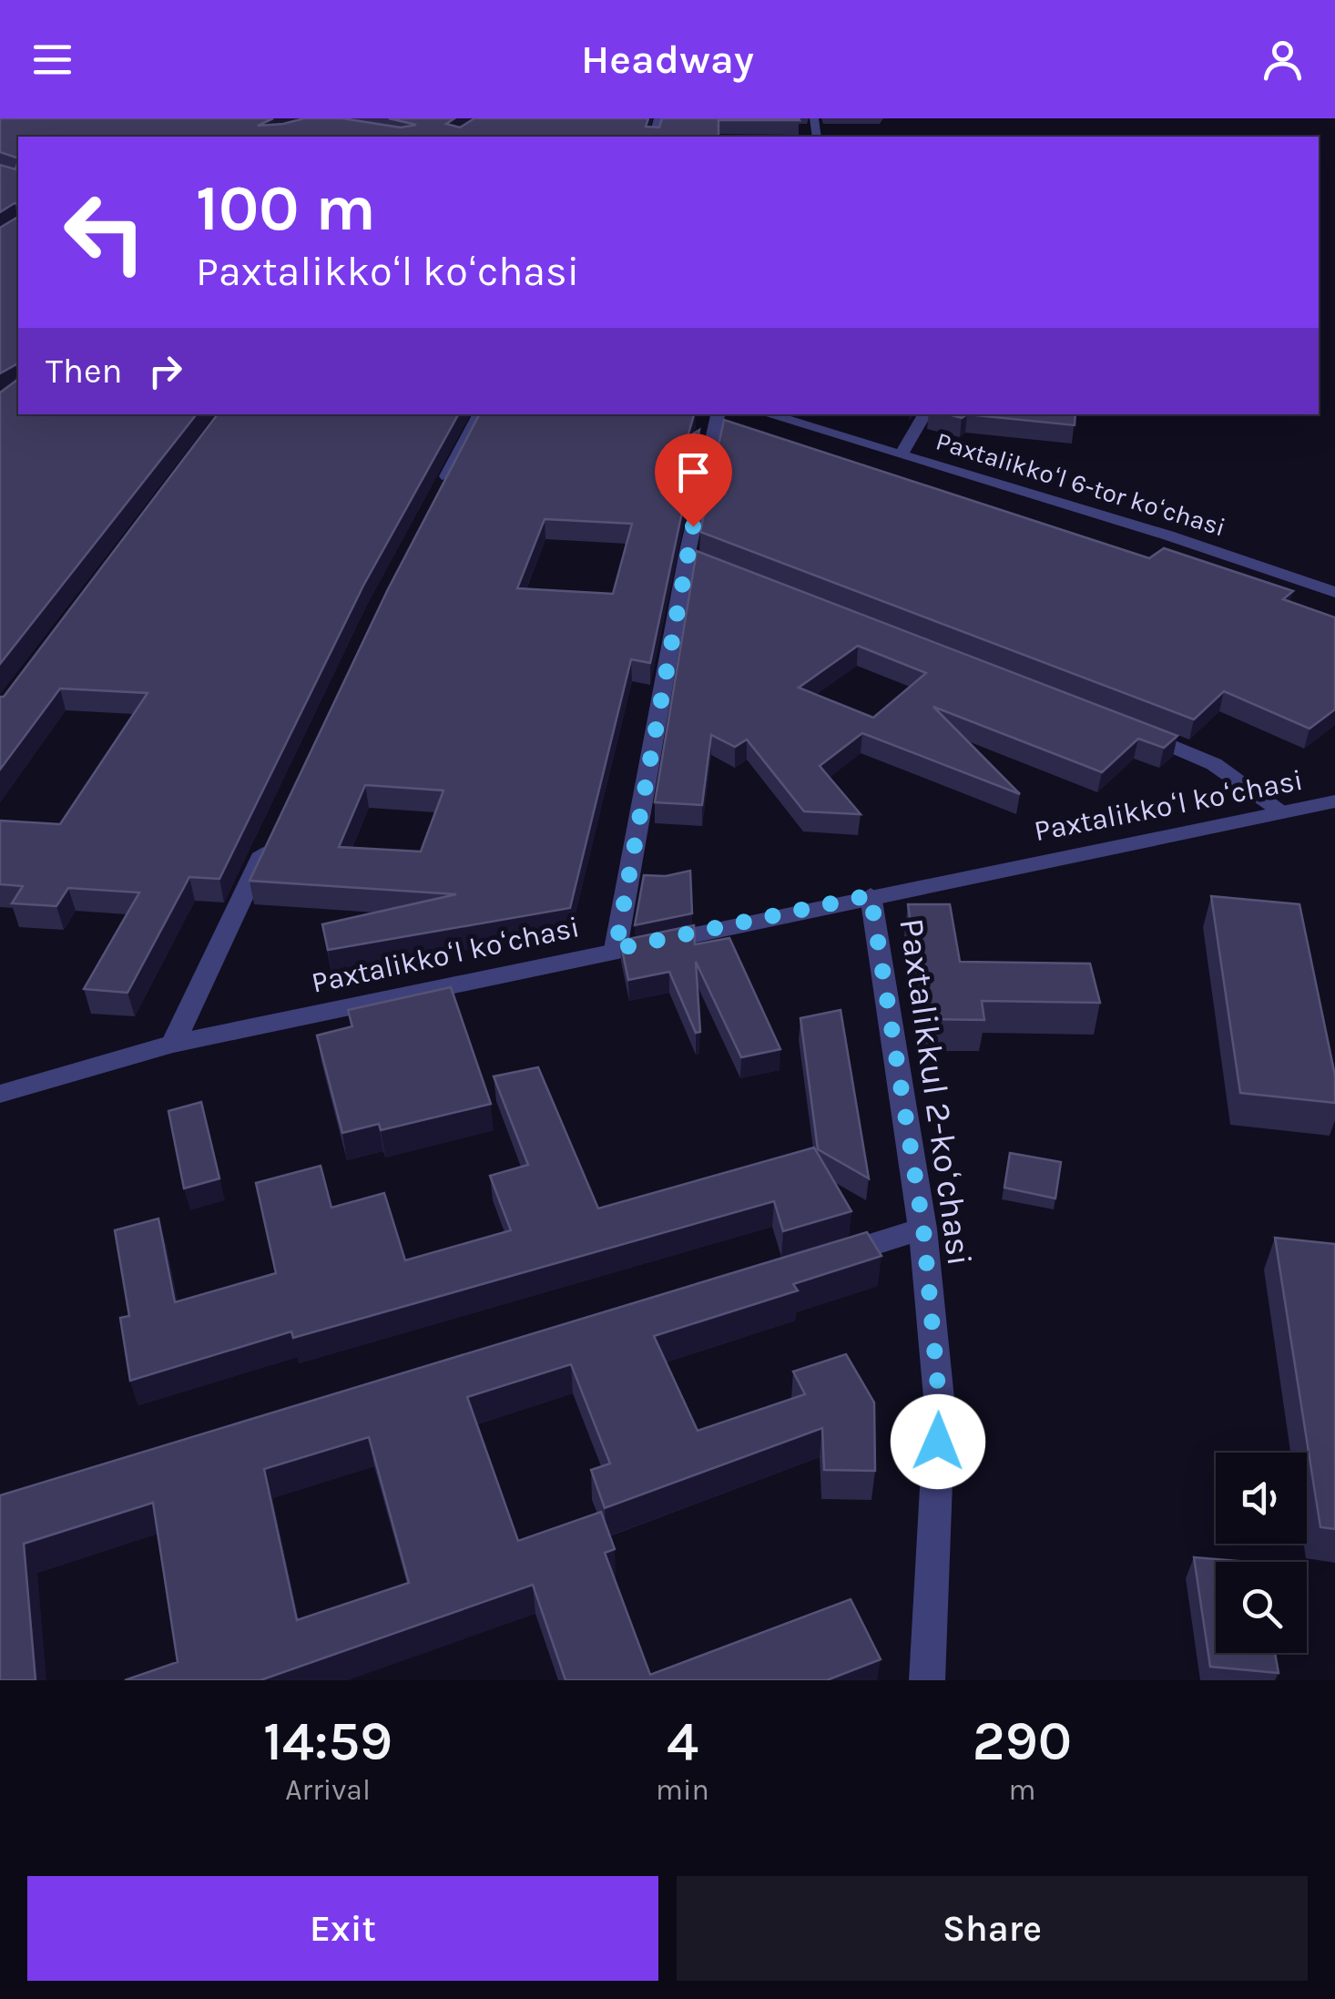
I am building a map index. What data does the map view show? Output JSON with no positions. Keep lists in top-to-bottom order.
{
  "streets": {
    "street": ["Paxtalikkoʻl 6-tor koʻchasi", "Paxtalikkoʻl koʻchasi", "Paxtalikkul 2-koʻchasi"]
  },
  "crossings": [
    ["Paxtalikkoʻl koʻchasi", "Paxtalikkul 2-koʻchasi"]
  ],
  "page": {
    "header": "Headway",
    "turn": ["100 m", "Paxtalikkoʻl koʻchasi"],
    "then": "Then",
    "eta": [
      "14:59",
      "Arrival",
      "4",
      "min",
      "290",
      "m"
    ],
    "buttons": ["Exit", "Share"]
  }
}
